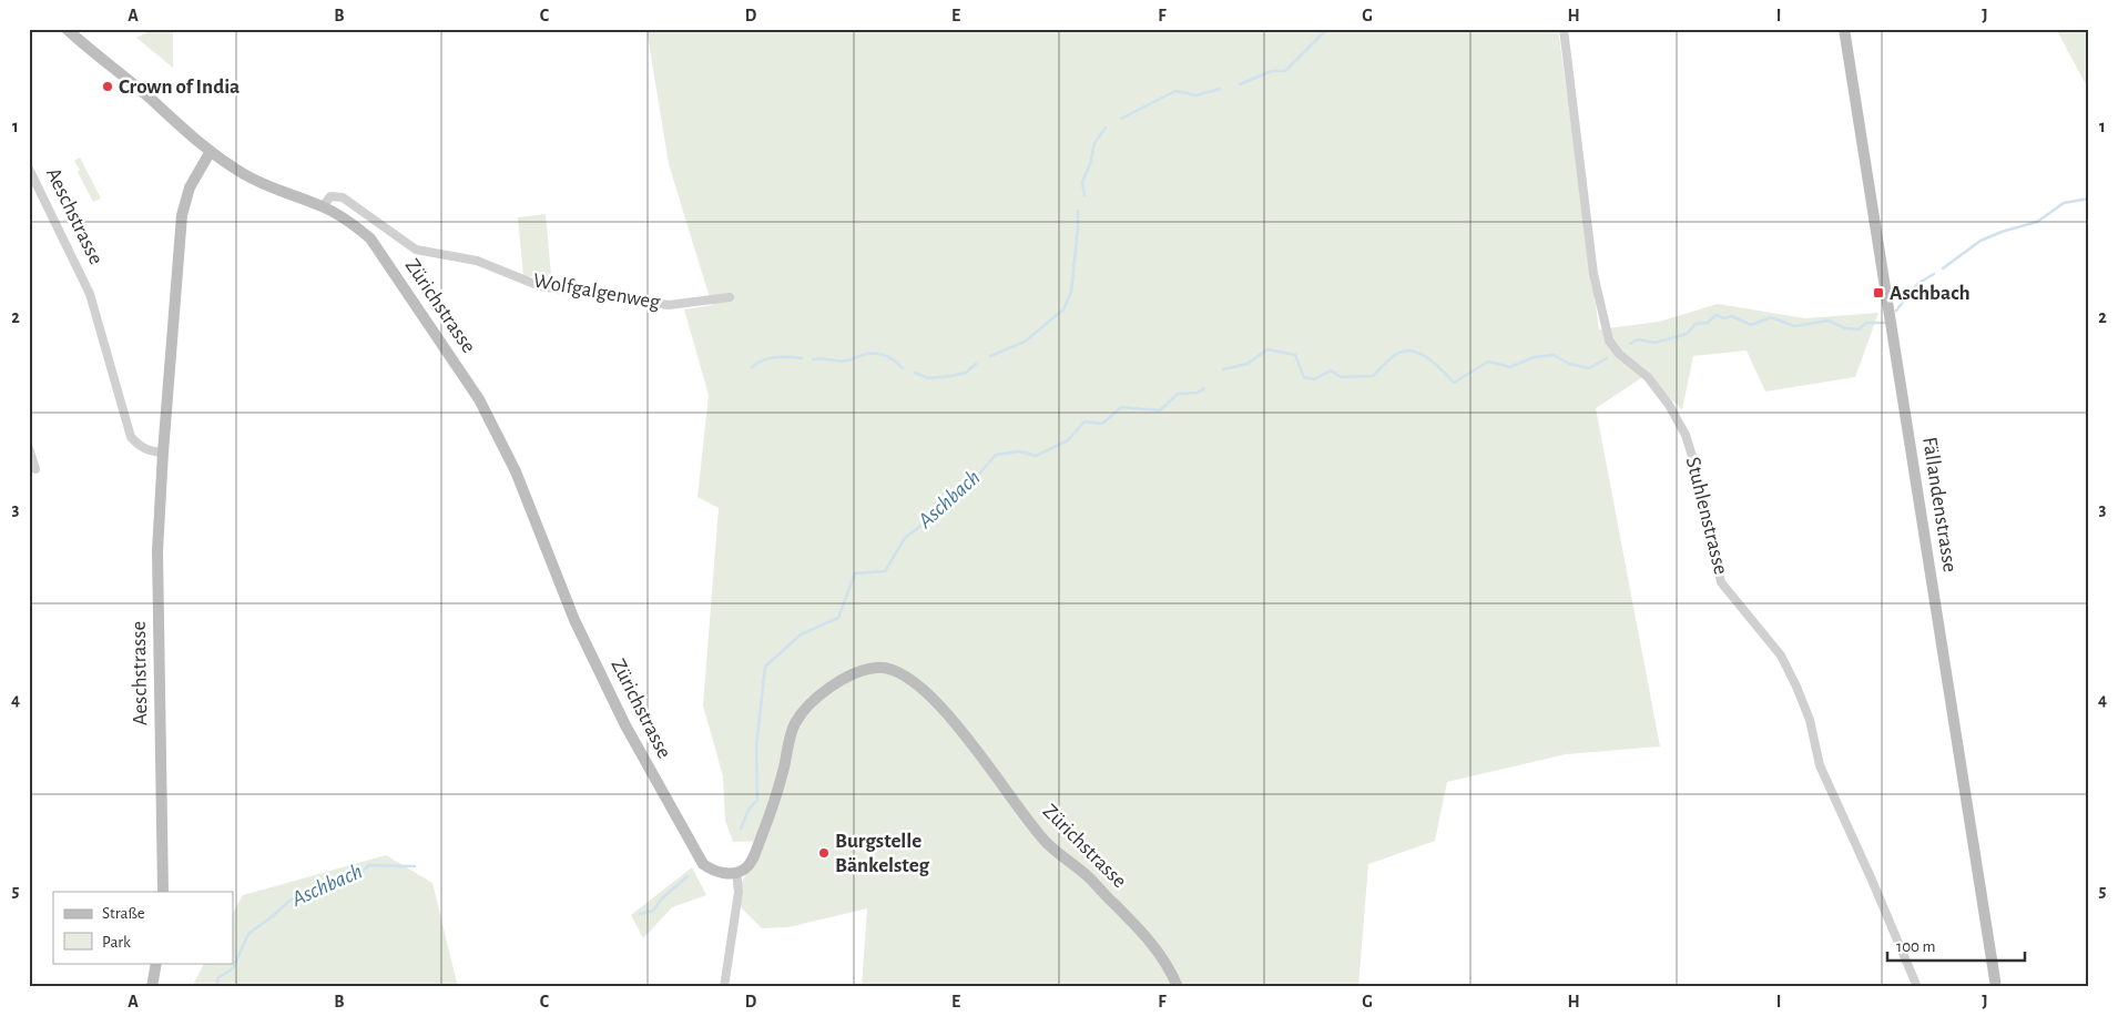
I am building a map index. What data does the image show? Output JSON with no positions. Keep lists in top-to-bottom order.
{
  "streets": {
    "street": [
      "Aeschstrasse",
      "Wolfgalgenweg",
      "Zürichstrasse",
      "Fällandenstrasse",
      "Stuhlenstrasse"
    ]
  },
  "crossings": [
    ["Aeschstrasse", "Zürichstrasse"],
    ["Wolfgalgenweg", "Zürichstrasse"]
  ],
  "water": ["Aschbach"],
  "places": {
    "other": ["Crown of India", "Burgstelle Bänkelsteg"],
    "transit": ["Aschbach"]
  },
  "legend": ["Straße", "Park"],
  "scale_bar": "100 m",
  "grid": {
    "columns": [
      "A",
      "B",
      "C",
      "D",
      "E",
      "F",
      "G",
      "H",
      "I",
      "J"
    ],
    "rows": [
      "1",
      "2",
      "3",
      "4",
      "5"
    ]
  }
}
